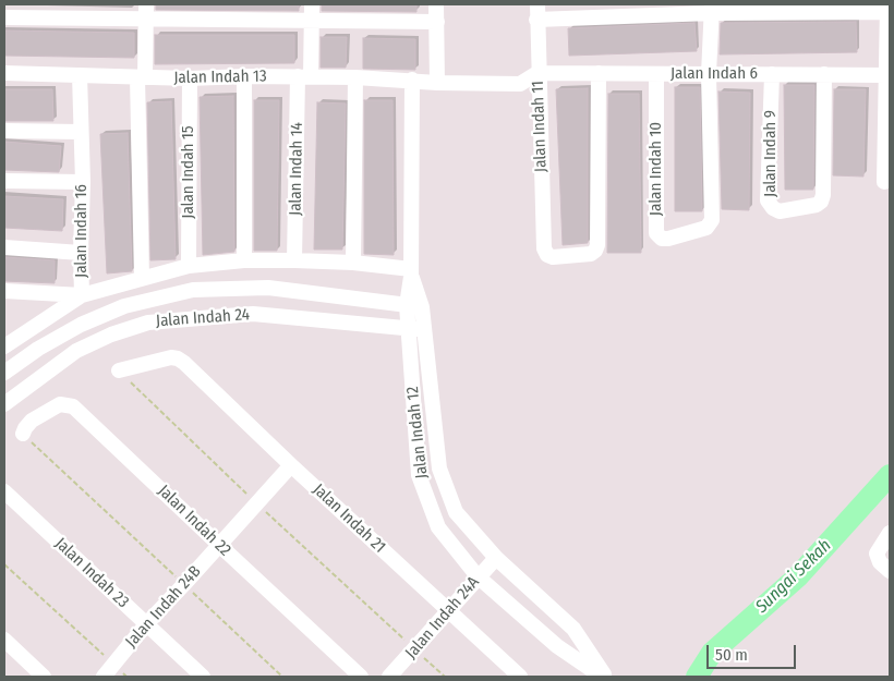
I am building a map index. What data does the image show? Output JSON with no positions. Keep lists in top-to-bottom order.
{
  "streets": {
    "street": [
      "Jalan Indah 6",
      "Jalan Indah 13",
      "Jalan Indah 11",
      "Jalan Indah 9",
      "Jalan Indah 14",
      "Jalan Indah 10",
      "Jalan Indah 15",
      "Jalan Indah 16",
      "Jalan Indah 24",
      "Jalan Indah 12",
      "Jalan Indah 21",
      "Jalan Indah 22",
      "Jalan Indah 23",
      "Jalan Indah 24B",
      "Jalan Indah 24A"
    ]
  },
  "crossings": [
    ["Jalan Indah 6", "Jalan Indah 13"],
    ["Jalan Indah 6", "Jalan Indah 11"],
    ["Jalan Indah 6", "Jalan Indah 9"],
    ["Jalan Indah 6", "Jalan Indah 10"],
    ["Jalan Indah 13", "Jalan Indah 11"],
    ["Jalan Indah 13", "Jalan Indah 14"],
    ["Jalan Indah 13", "Jalan Indah 15"],
    ["Jalan Indah 13", "Jalan Indah 16"],
    ["Jalan Indah 13", "Jalan Indah 12"],
    ["Jalan Indah 24", "Jalan Indah 12"],
    ["Jalan Indah 12", "Jalan Indah 24A"],
    ["Jalan Indah 21", "Jalan Indah 24B"],
    ["Jalan Indah 21", "Jalan Indah 24A"],
    ["Jalan Indah 22", "Jalan Indah 24B"],
    ["Jalan Indah 23", "Jalan Indah 24B"]
  ],
  "water": ["Sungai Sekah"],
  "scale_bar": "50 m"
}
